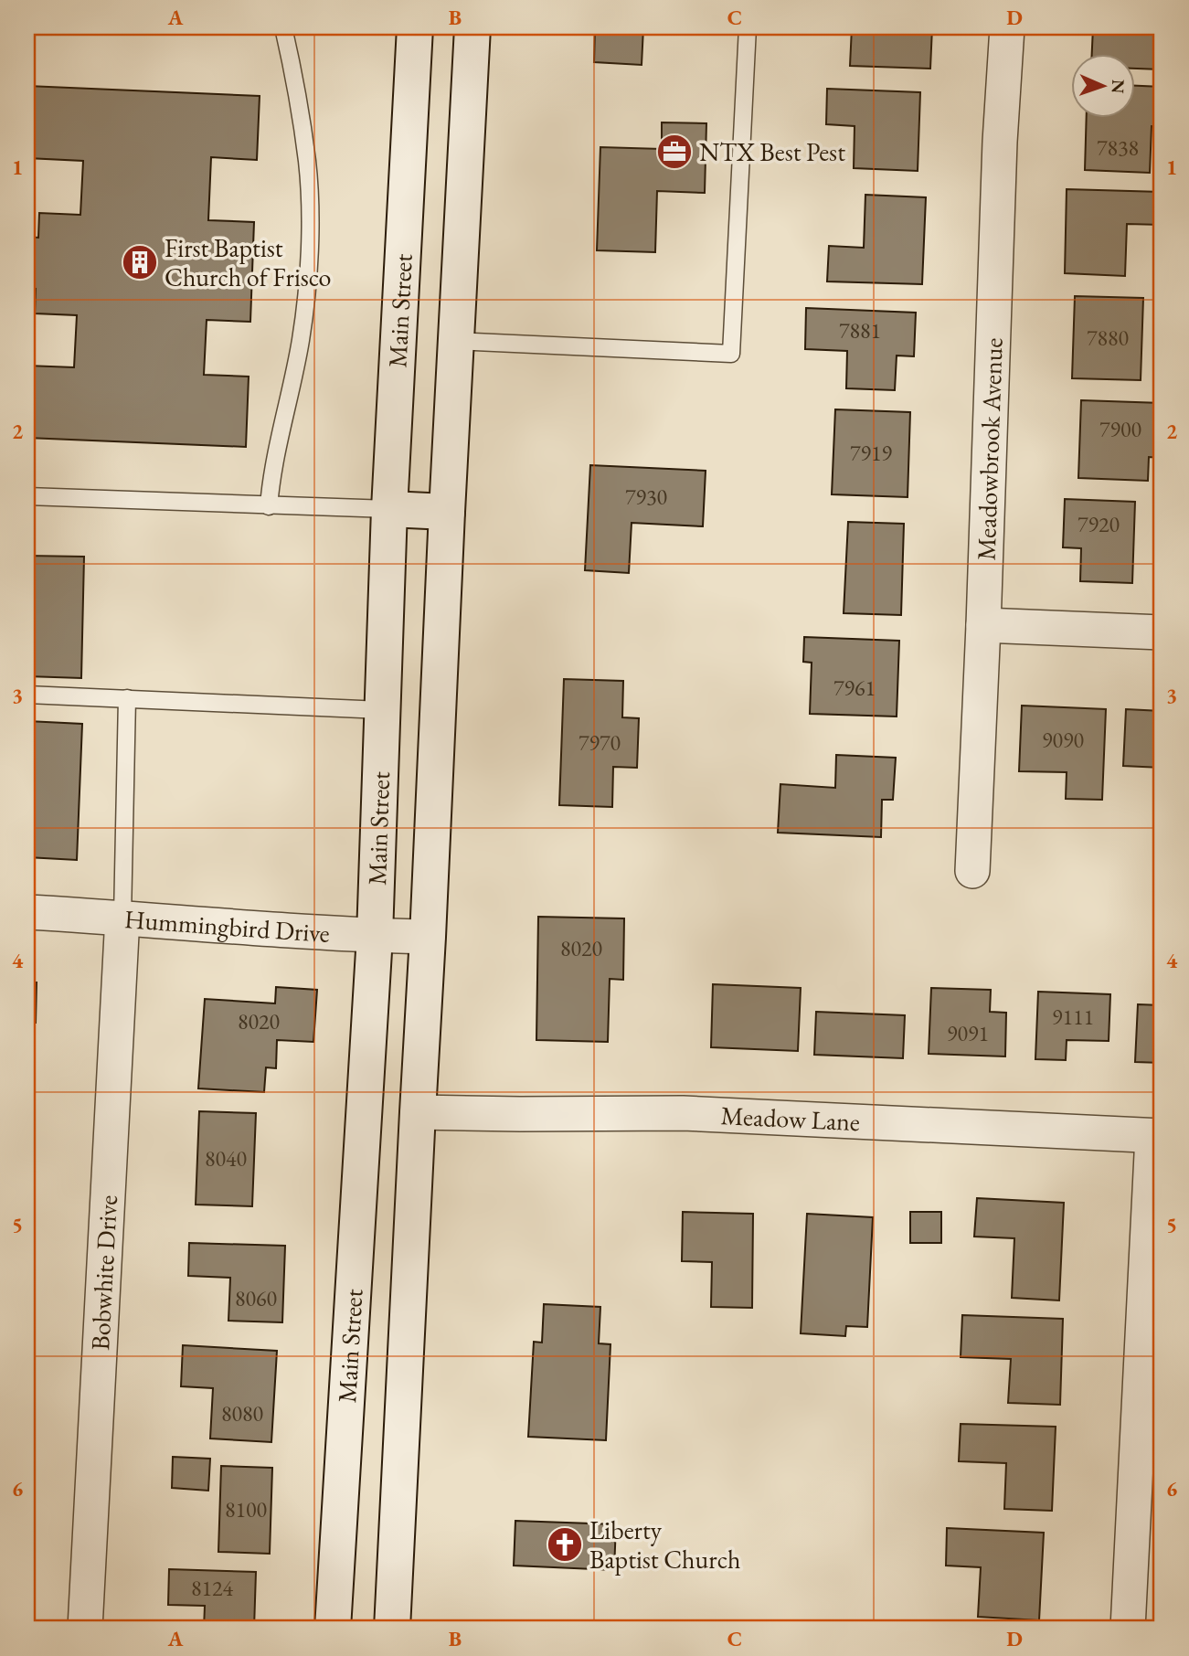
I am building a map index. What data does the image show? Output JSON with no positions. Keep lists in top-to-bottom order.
{
  "streets": {
    "main road": ["Main Street"],
    "street": [
      "Meadowbrook Avenue",
      "Hummingbird Drive",
      "Meadow Lane",
      "Bobwhite Drive"
    ]
  },
  "crossings": [
    ["Main Street", "Hummingbird Drive"],
    ["Hummingbird Drive", "Bobwhite Drive"]
  ],
  "places": {
    "office": ["NTX Best Pest"],
    "building": ["First Baptist Church of Frisco"],
    "church": ["Liberty Baptist Church"]
  },
  "house_numbers": [
    "7838",
    "7881",
    "7880",
    "7900",
    "7919",
    "7930",
    "7920",
    "7961",
    "9090",
    "7970",
    "8020",
    "9111",
    "8020",
    "9091",
    "8040",
    "8060",
    "8080",
    "8100",
    "8124"
  ],
  "north": "right",
  "grid": {
    "columns": [
      "A",
      "B",
      "C",
      "D"
    ],
    "rows": [
      "1",
      "2",
      "3",
      "4",
      "5",
      "6"
    ]
  }
}
